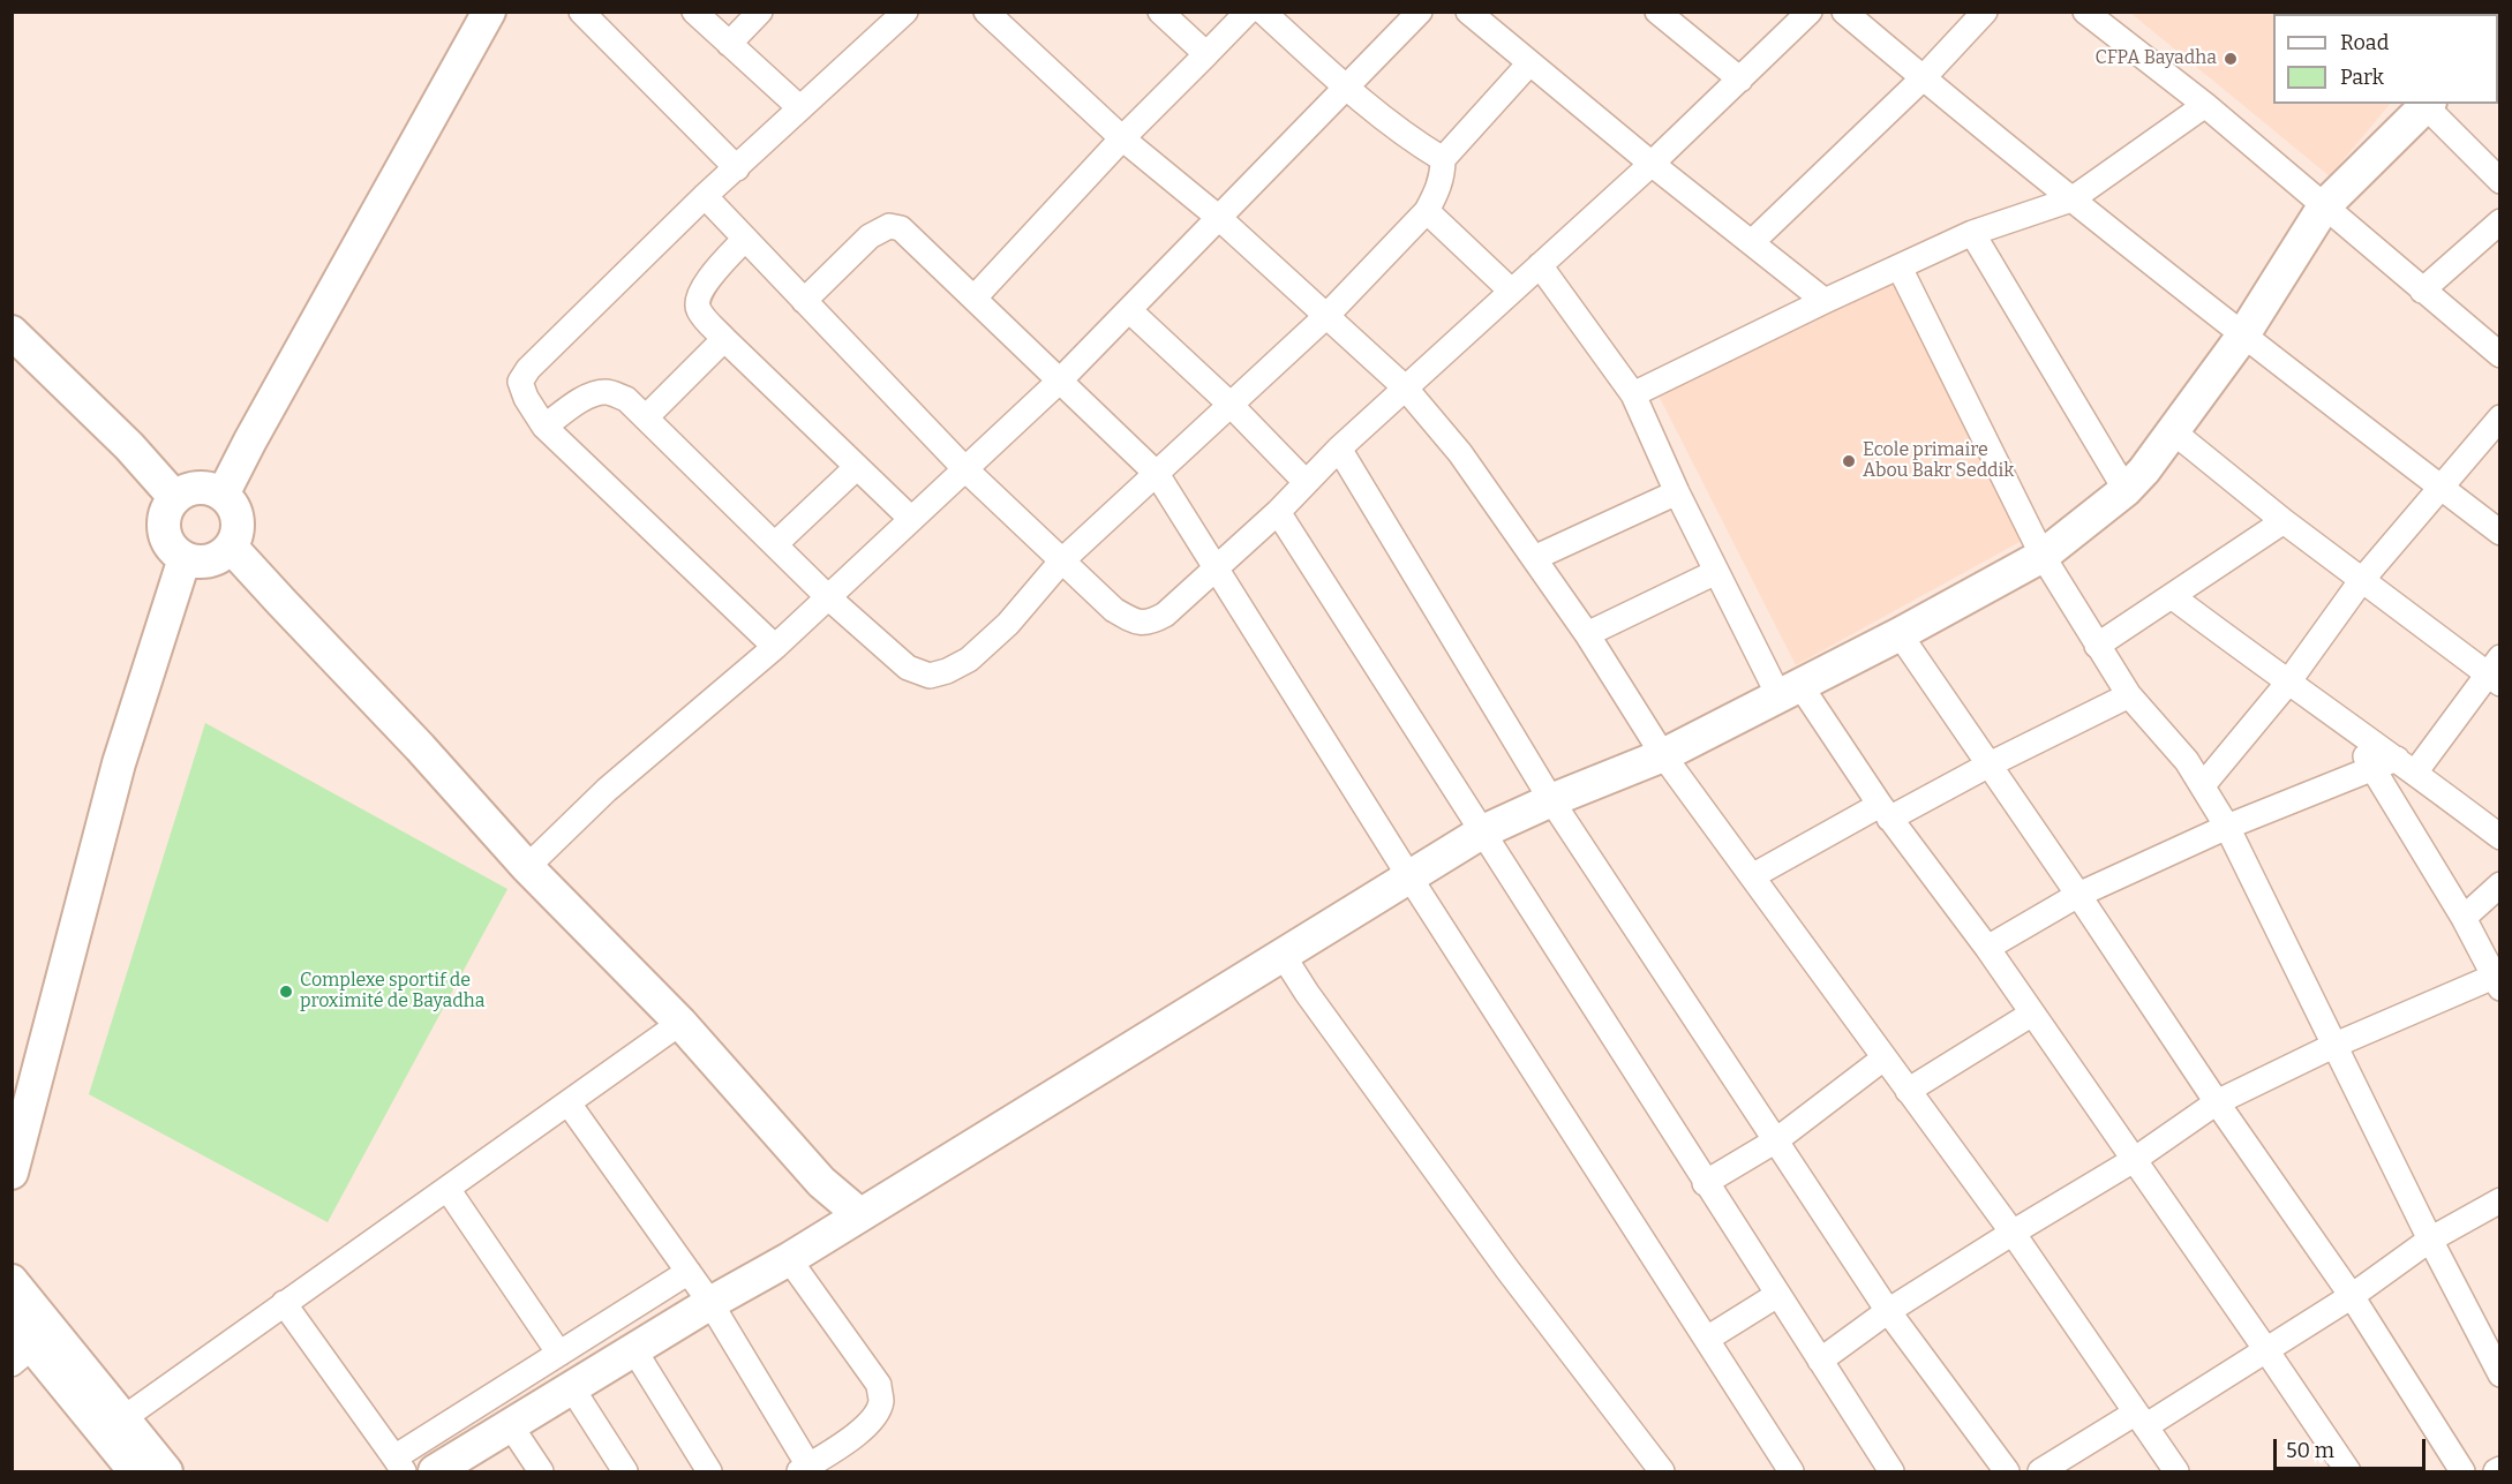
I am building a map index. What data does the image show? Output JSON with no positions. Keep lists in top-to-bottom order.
{
  "places": ["CFPA Bayadha", "Ecole primaire Abou Bakr Seddik", "Complexe sportif de proximité de Bayadha"],
  "legend": ["Road", "Park"],
  "scale_bar": "50 m"
}
